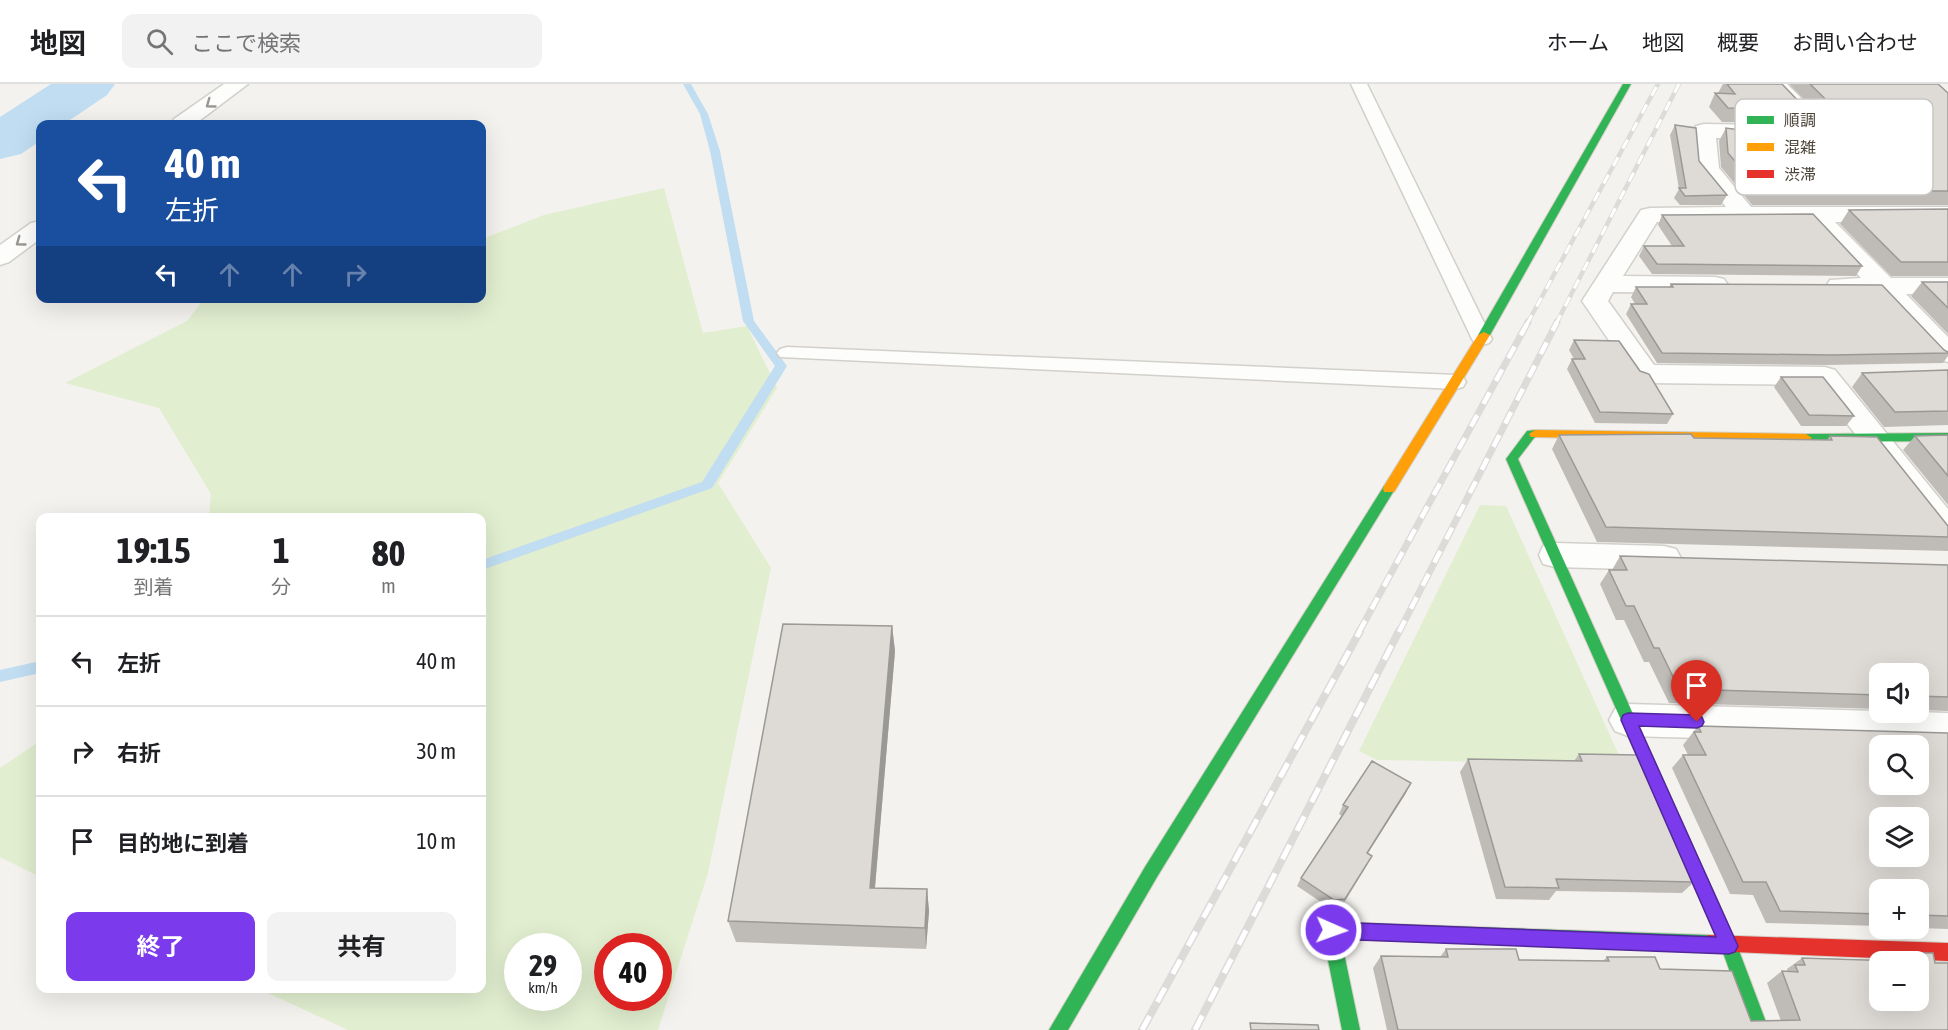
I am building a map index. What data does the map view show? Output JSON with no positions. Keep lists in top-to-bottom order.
{
  "legend": ["順調", "混雑", "渋滞"],
  "page": {
    "header": "地図",
    "search": "ここで検索",
    "nav": [
      "ホーム",
      "地図",
      "概要",
      "お問い合わせ"
    ],
    "turn": ["40 m", "左折"],
    "eta": [
      "19:15",
      "到着",
      "1",
      "分",
      "80",
      "m"
    ],
    "list": [
      {
        "name": "左折",
        "value": "40 m"
      },
      {
        "name": "右折",
        "value": "30 m"
      },
      {
        "name": "目的地に到着",
        "value": "10 m"
      }
    ],
    "map_buttons": ["+", "−"],
    "buttons": ["終了", "共有"],
    "speed": "29 km/h",
    "limit": "40"
  }
}
